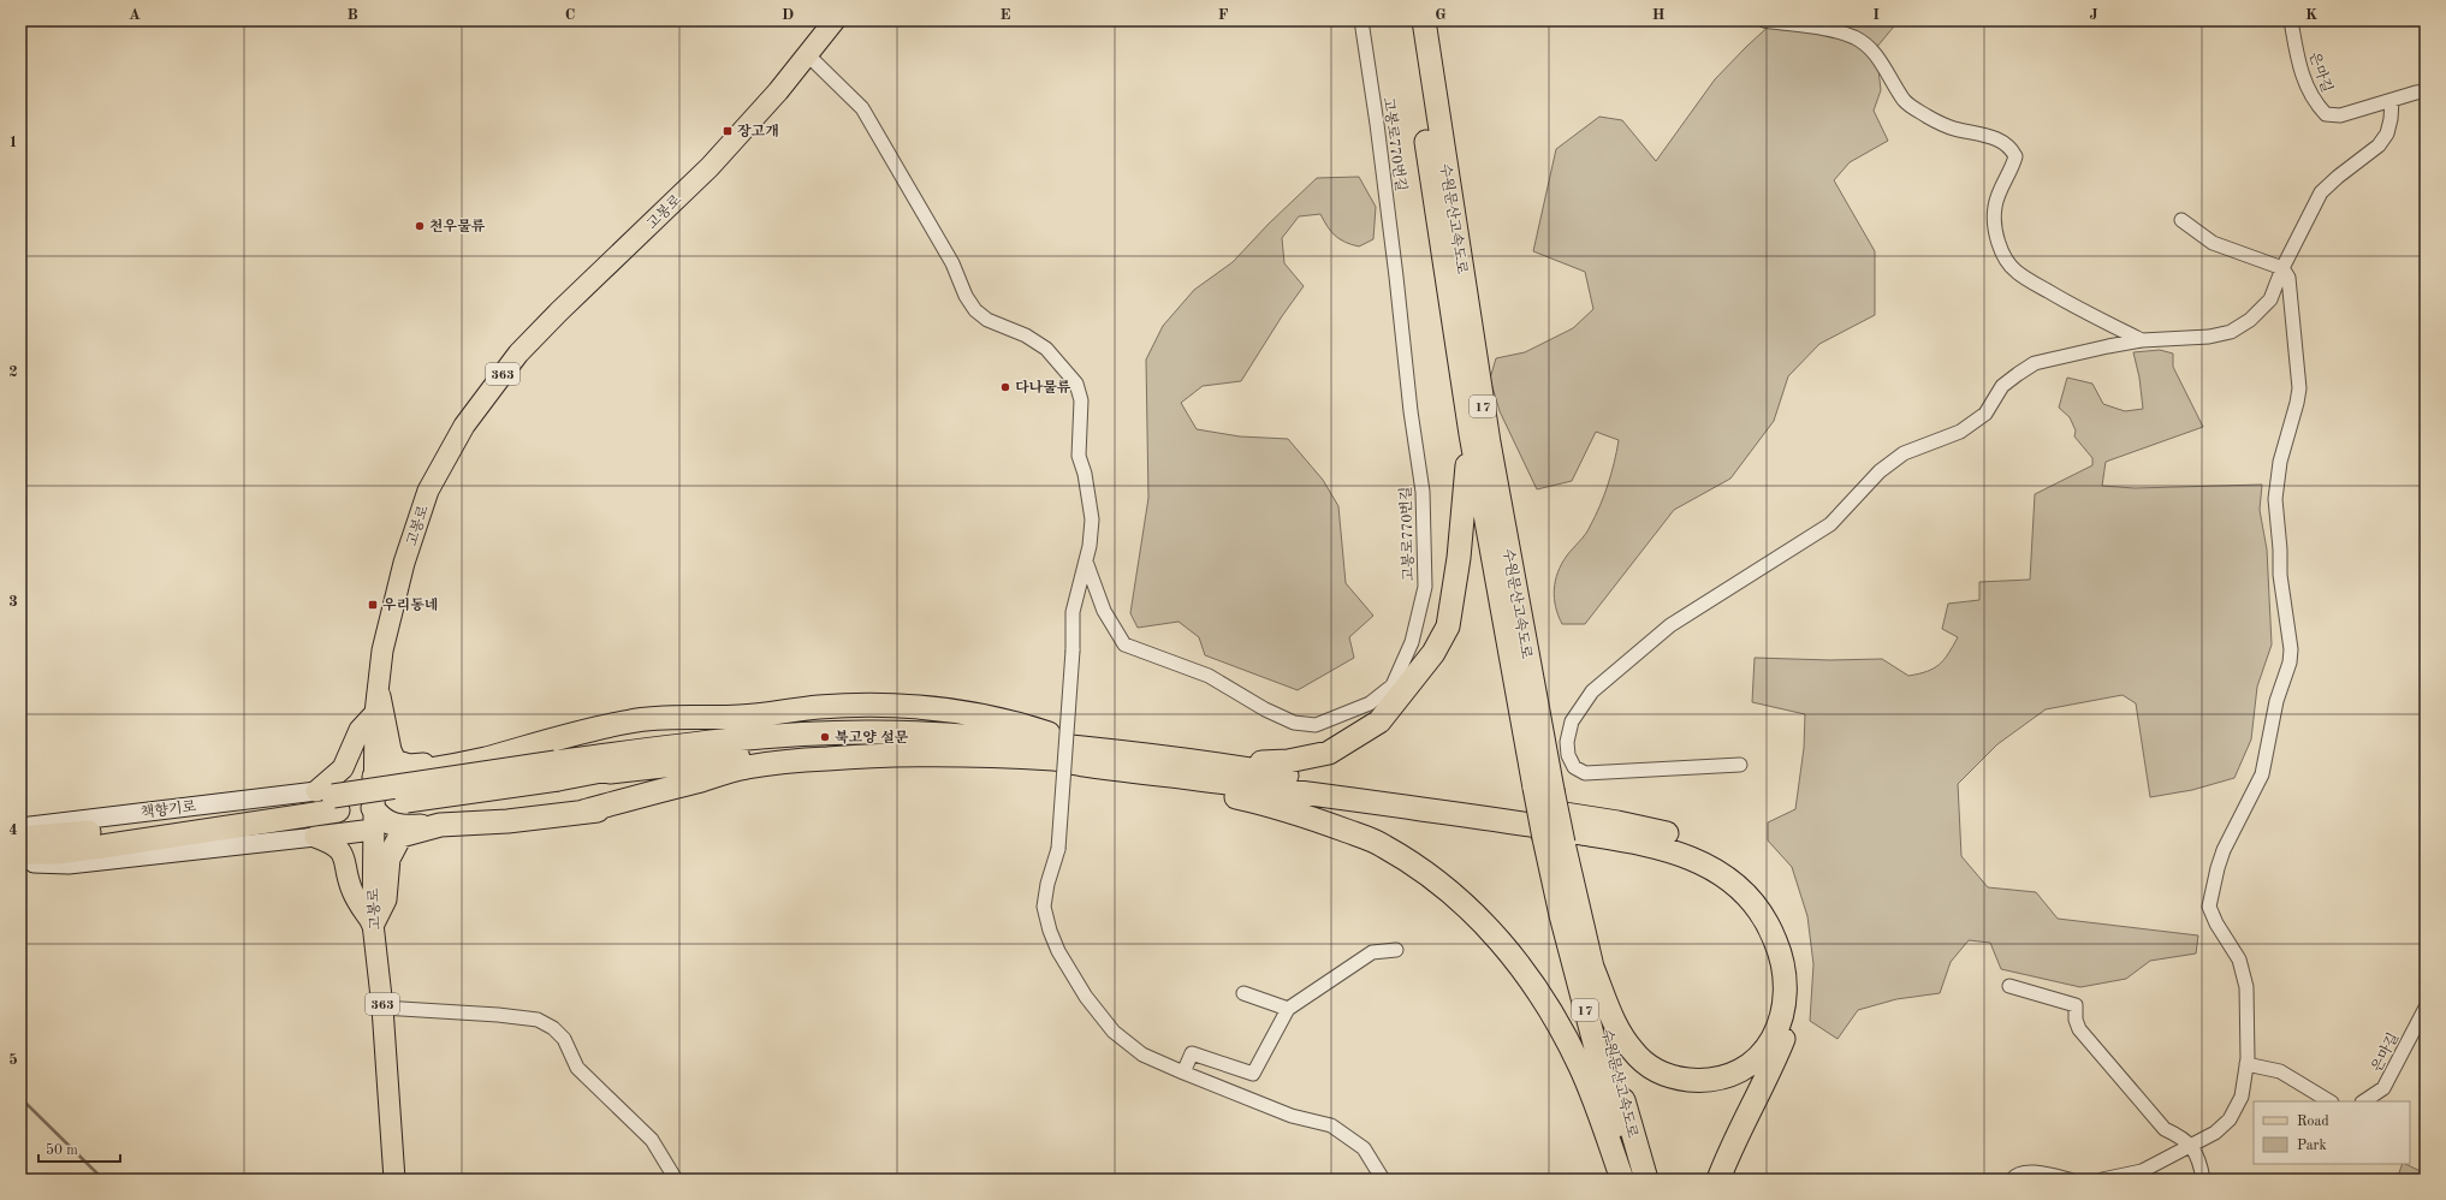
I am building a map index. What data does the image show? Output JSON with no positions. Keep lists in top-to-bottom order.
{
  "streets": {
    "highway": ["수원문산고속도로", "17"],
    "main road": ["고봉로", "363", "책향기로"],
    "street": ["은마길", "고봉로770번길"]
  },
  "places": {
    "transit": ["장고개", "우리동네"],
    "other": ["천우물류", "다나물류", "북고양 설문"]
  },
  "legend": ["Road", "Park"],
  "scale_bar": "50 m",
  "grid": {
    "columns": [
      "A",
      "B",
      "C",
      "D",
      "E",
      "F",
      "G",
      "H",
      "I",
      "J",
      "K"
    ],
    "rows": [
      "1",
      "2",
      "3",
      "4",
      "5"
    ]
  }
}
